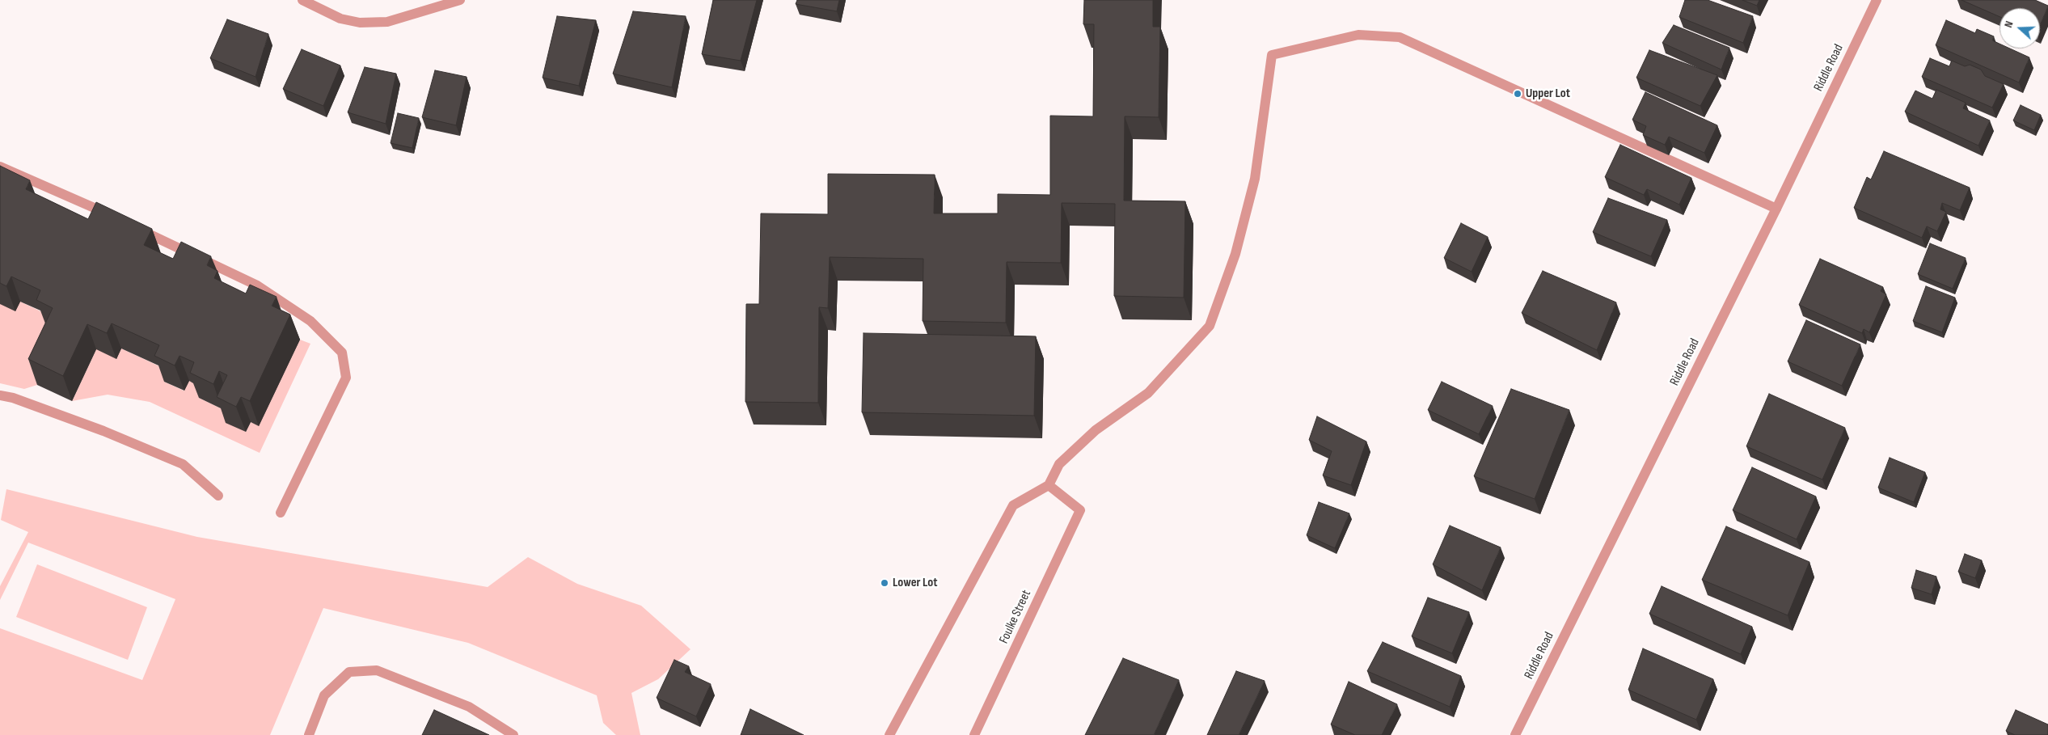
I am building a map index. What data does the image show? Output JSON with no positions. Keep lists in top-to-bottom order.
{
  "streets": {
    "street": ["Riddle Road", "Foulke Street"]
  },
  "places": ["Upper Lot", "Lower Lot"],
  "north": "left"
}
